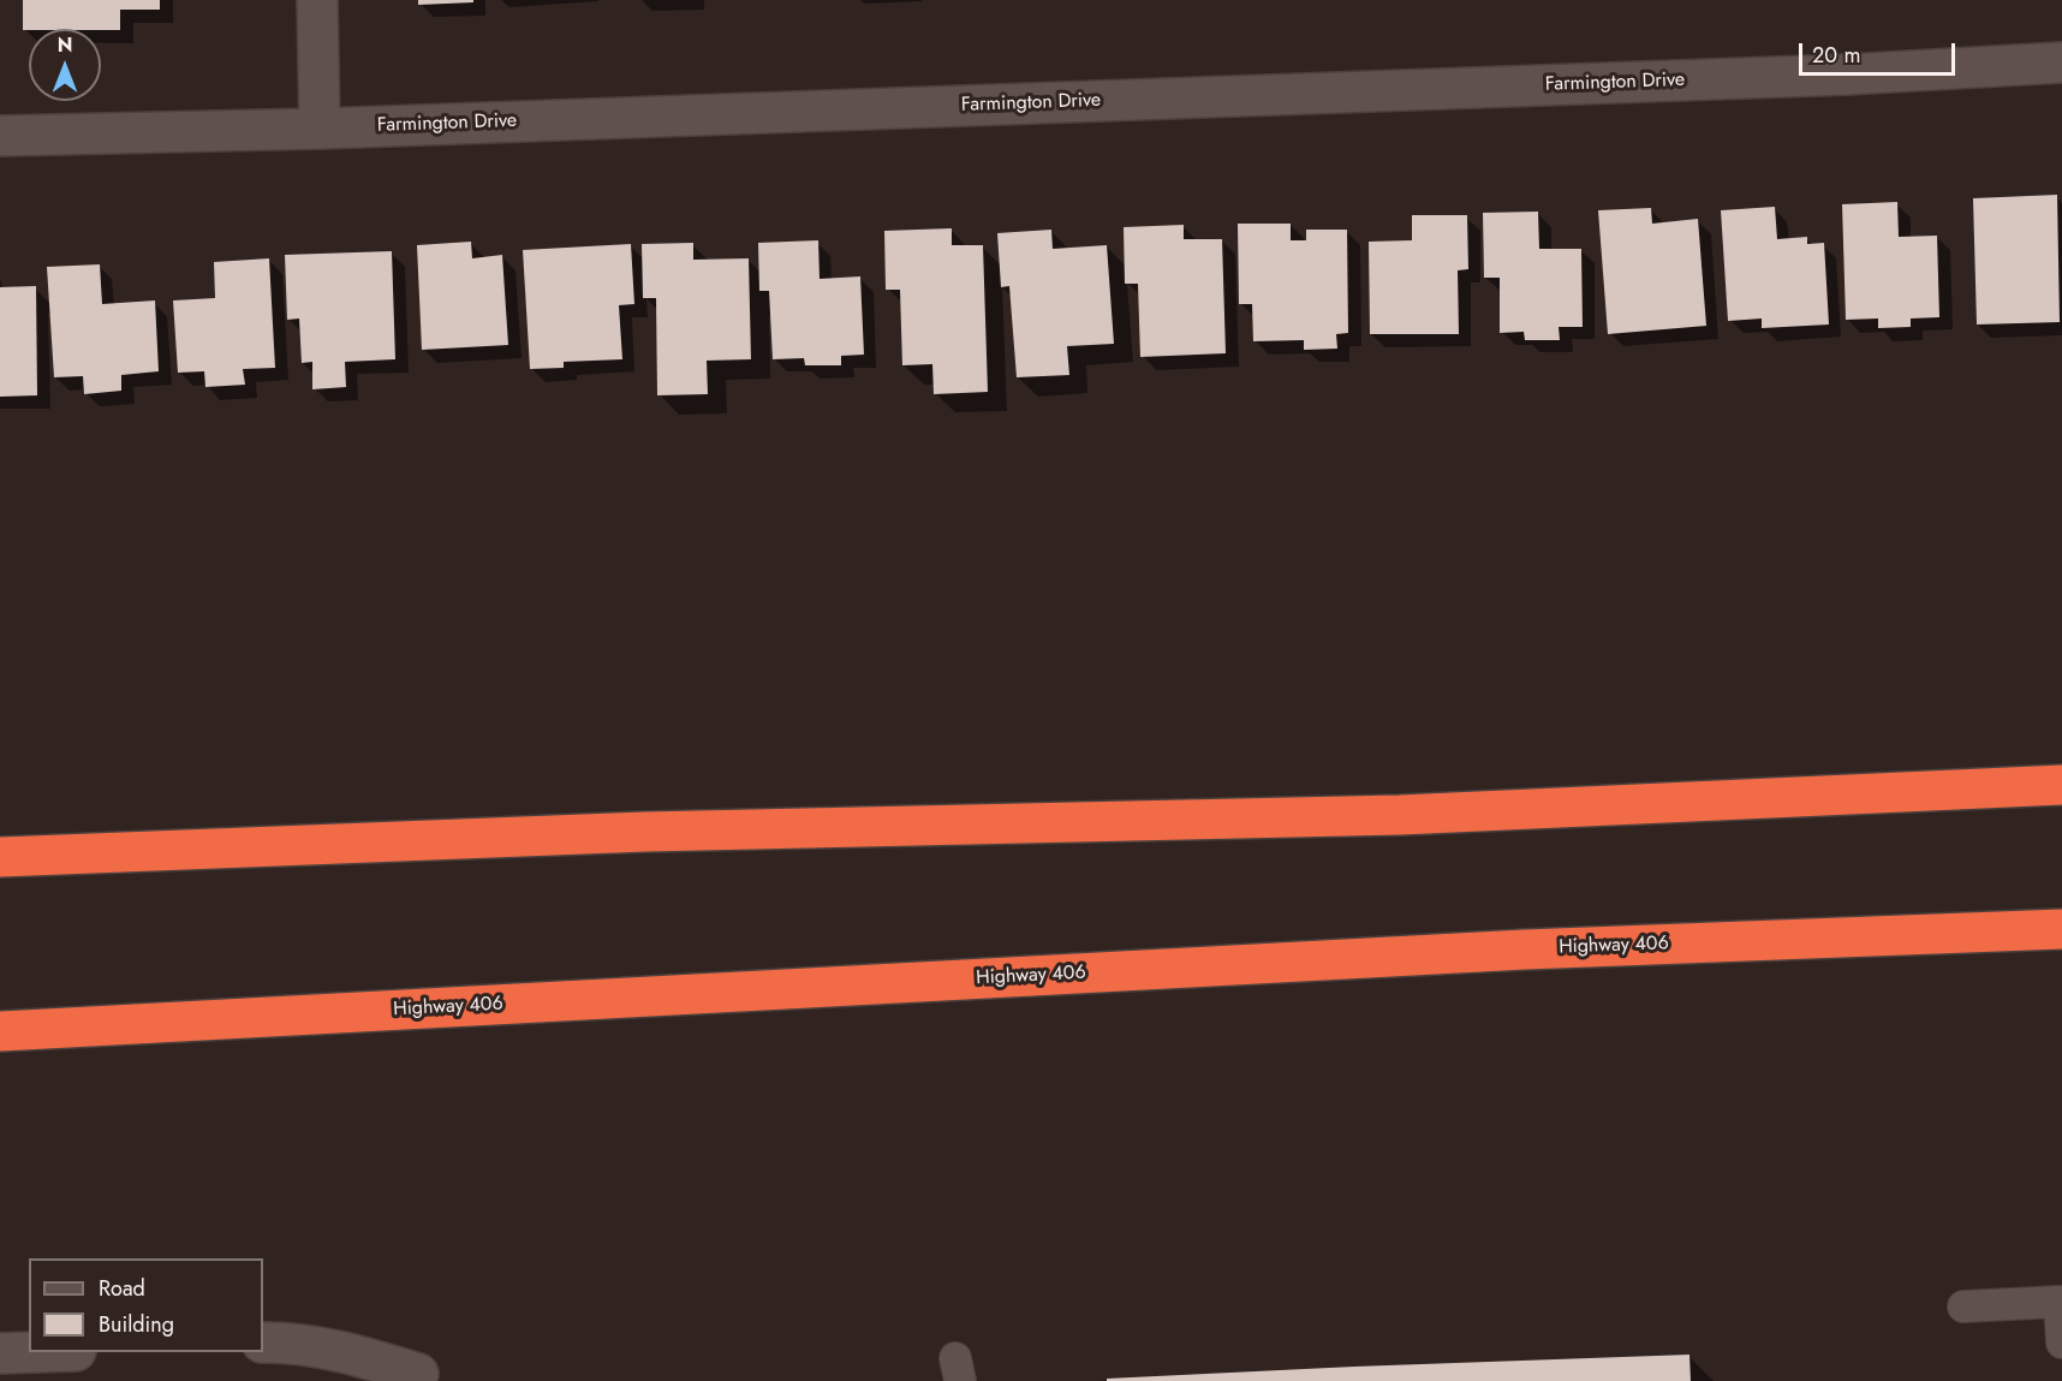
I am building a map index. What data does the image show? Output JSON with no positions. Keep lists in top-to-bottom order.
{
  "streets": {
    "highway": ["Highway 406"],
    "street": ["Farmington Drive"]
  },
  "legend": ["Road", "Building"],
  "scale_bar": "20 m",
  "north": "top"
}
